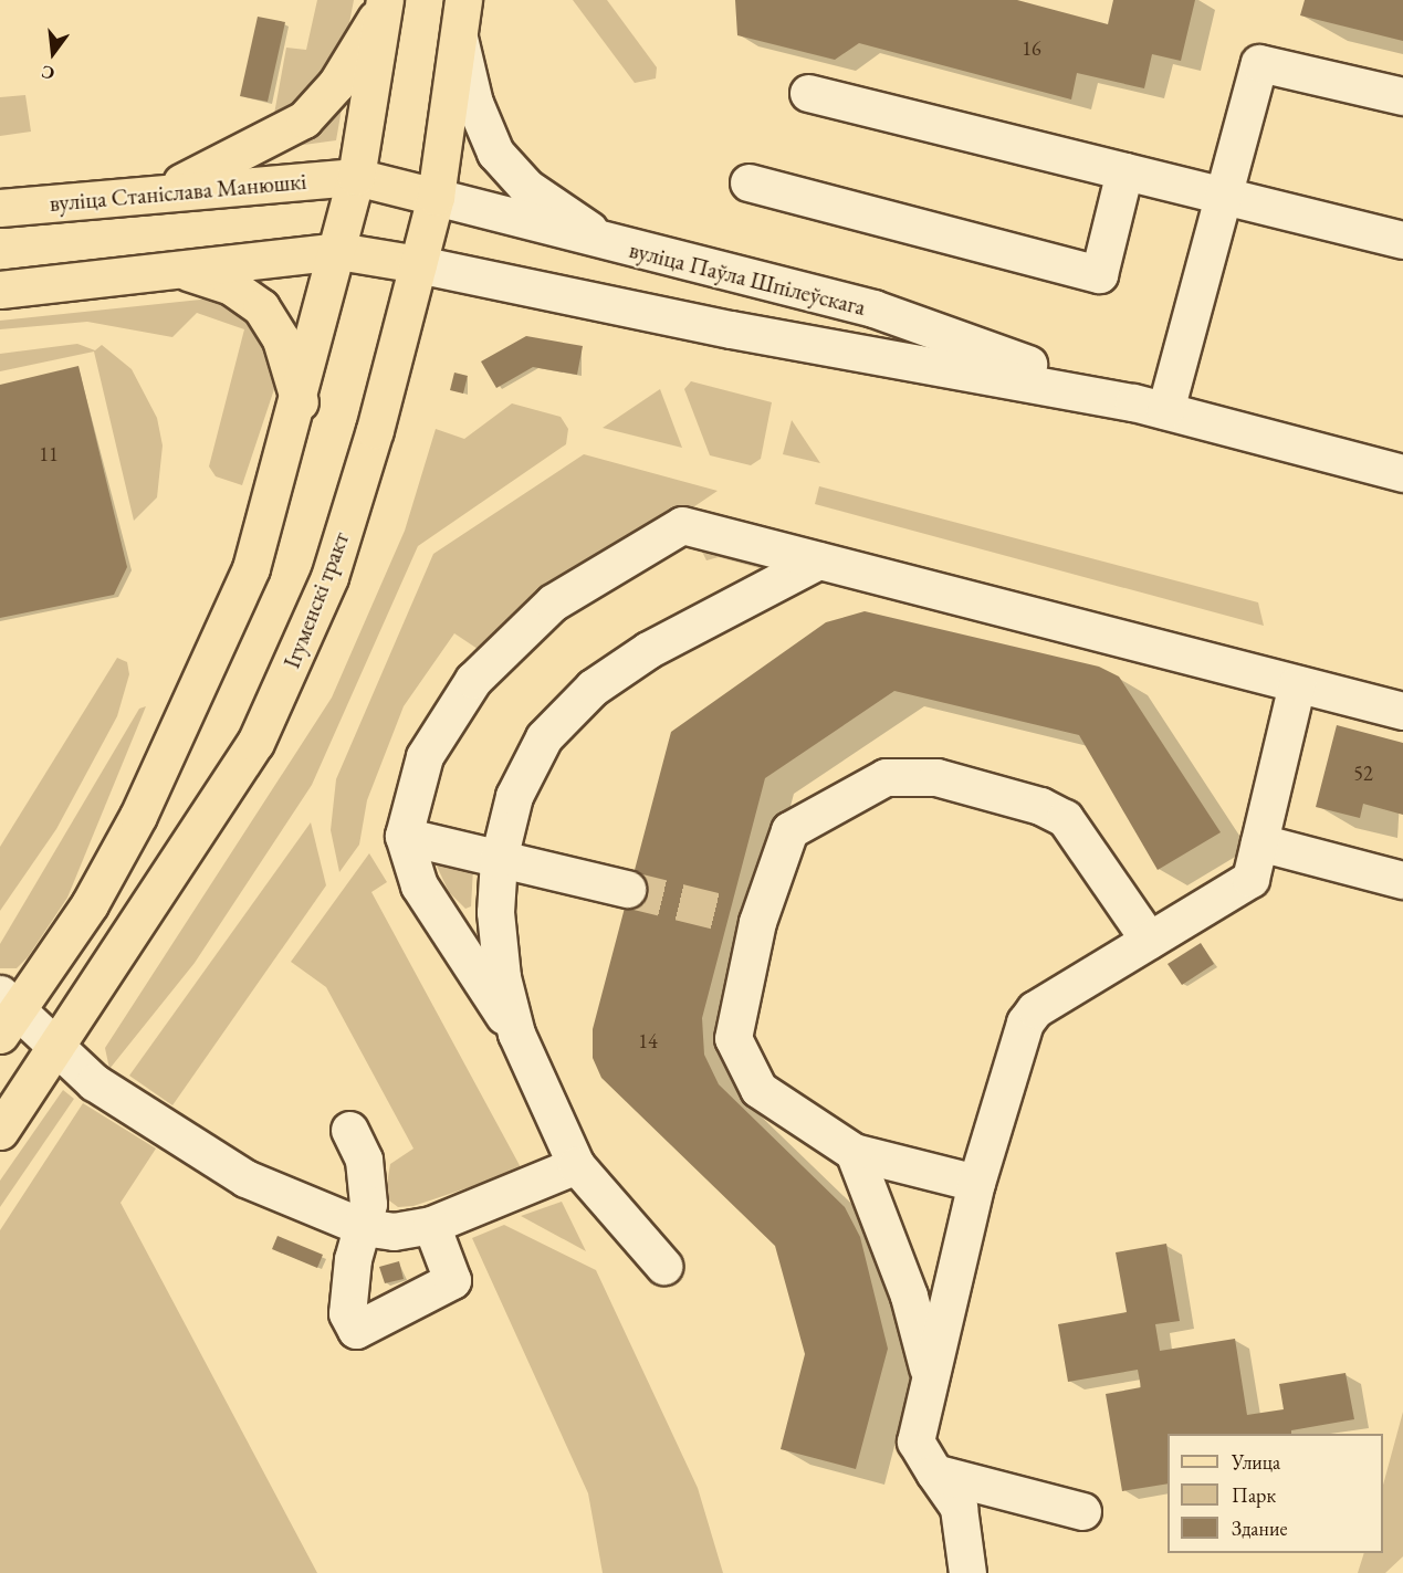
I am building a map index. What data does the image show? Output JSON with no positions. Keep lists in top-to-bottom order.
{
  "streets": {
    "main road": ["вуліца Станіслава Манюшкі", "вуліца Паўла Шпілеўскага", "Ігуменскі тракт"]
  },
  "crossings": [
    ["вуліца Станіслава Манюшкі", "вуліца Паўла Шпілеўскага"],
    ["вуліца Паўла Шпілеўскага", "Ігуменскі тракт"]
  ],
  "house_numbers": [
    "16",
    "11",
    "52",
    "14"
  ],
  "legend": ["Улица", "Парк", "Здание"],
  "north": "bottom"
}
